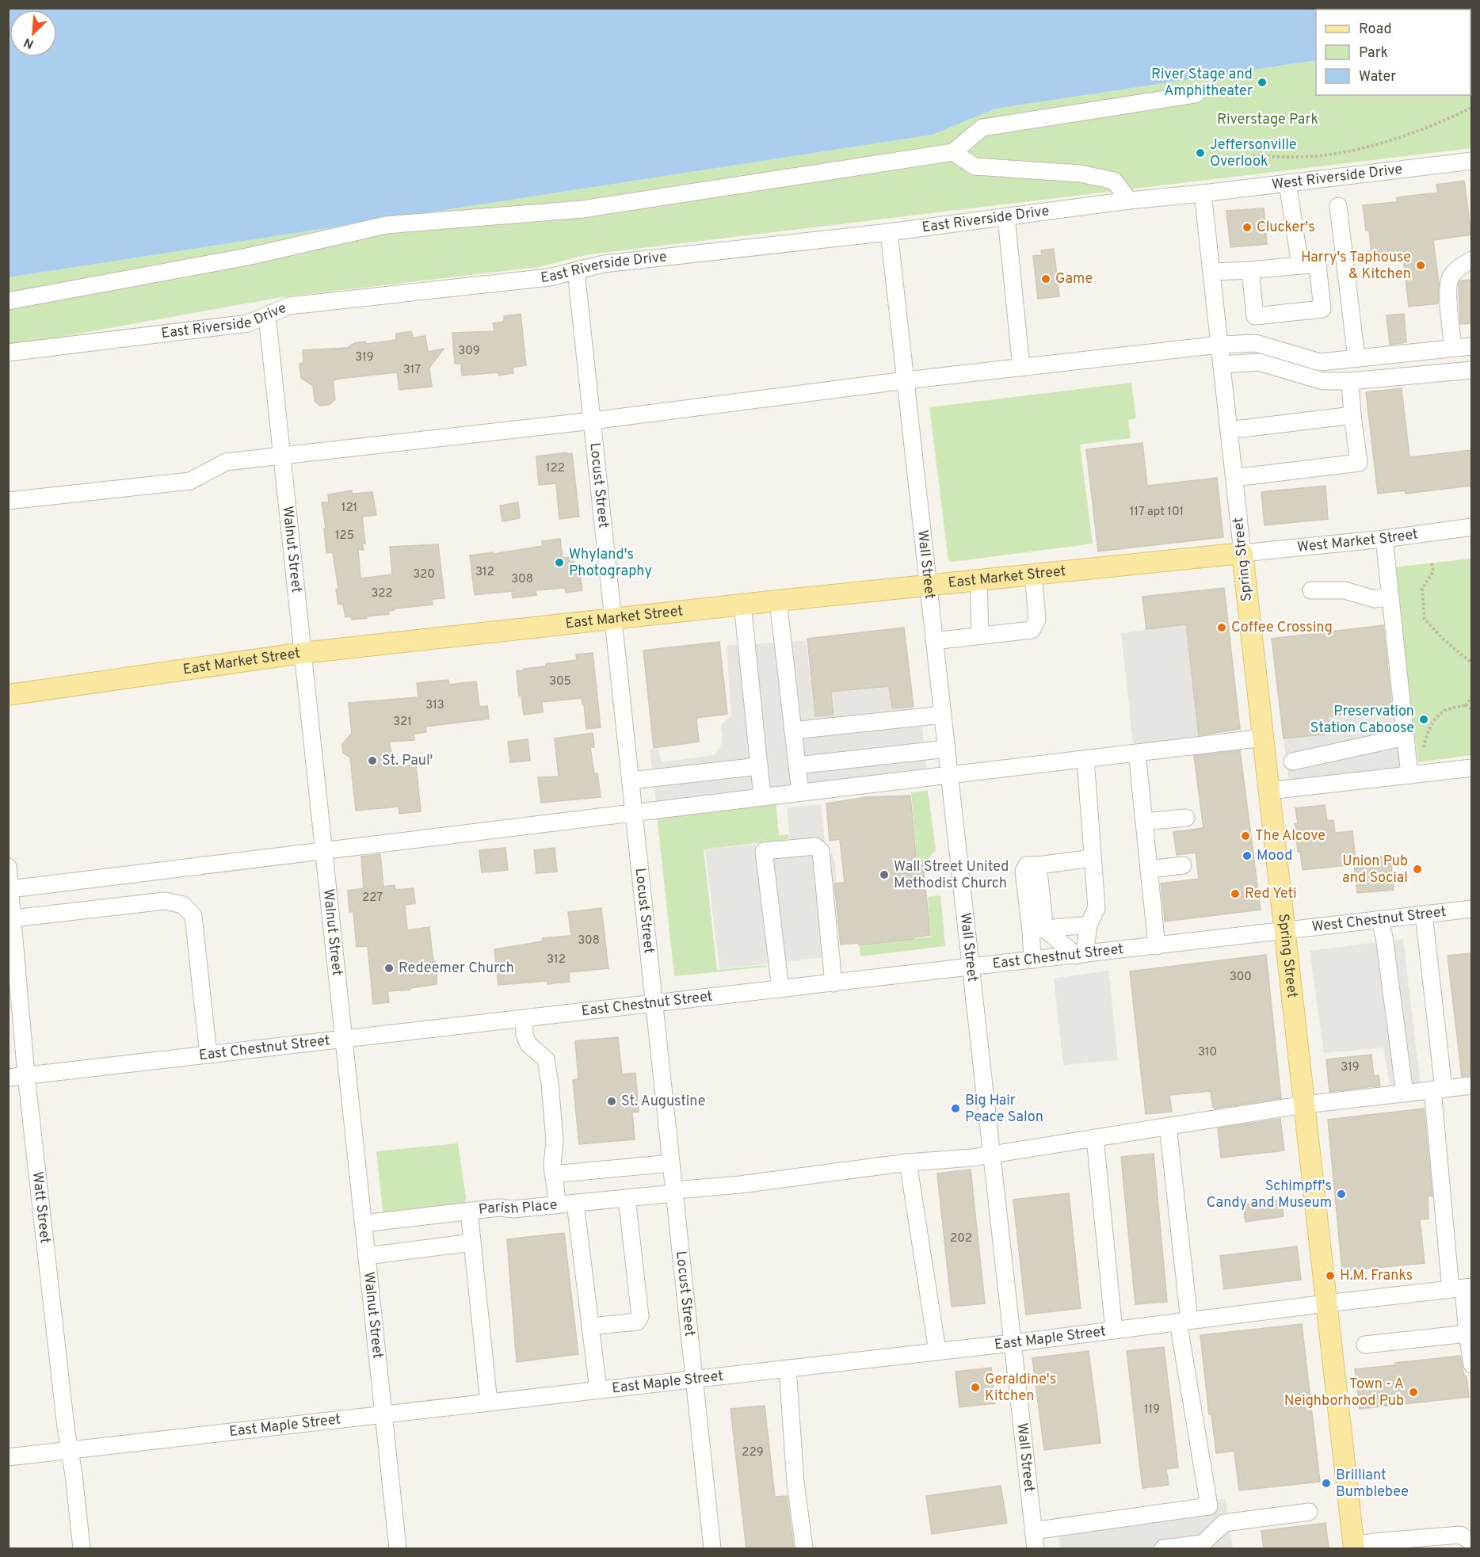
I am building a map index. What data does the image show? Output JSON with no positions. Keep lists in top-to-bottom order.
{
  "streets": {
    "main road": ["Spring Street", "East Market Street"],
    "street": [
      "West Riverside Drive",
      "East Riverside Drive",
      "Locust Street",
      "West Market Street",
      "Walnut Street",
      "Wall Street",
      "West Chestnut Street",
      "East Chestnut Street",
      "Parish Place",
      "Watt Street",
      "East Maple Street"
    ]
  },
  "crossings": [
    ["West Riverside Drive", "East Riverside Drive"],
    ["West Riverside Drive", "Spring Street"],
    ["East Riverside Drive", "Locust Street"],
    ["East Riverside Drive", "Walnut Street"],
    ["East Riverside Drive", "Spring Street"],
    ["East Riverside Drive", "Wall Street"],
    ["Locust Street", "East Market Street"],
    ["Locust Street", "East Chestnut Street"],
    ["Locust Street", "Parish Place"],
    ["Locust Street", "East Maple Street"],
    ["West Market Street", "Spring Street"],
    ["West Market Street", "East Market Street"],
    ["Walnut Street", "East Market Street"],
    ["Walnut Street", "East Chestnut Street"],
    ["Walnut Street", "Parish Place"],
    ["Walnut Street", "East Maple Street"],
    ["Spring Street", "East Market Street"],
    ["Spring Street", "West Chestnut Street"],
    ["Spring Street", "East Chestnut Street"],
    ["Spring Street", "Parish Place"],
    ["Spring Street", "East Maple Street"],
    ["Wall Street", "East Market Street"],
    ["Wall Street", "East Chestnut Street"],
    ["Wall Street", "Parish Place"],
    ["Wall Street", "East Maple Street"],
    ["West Chestnut Street", "East Chestnut Street"],
    ["East Chestnut Street", "Watt Street"],
    ["Watt Street", "East Maple Street"]
  ],
  "parks": ["Riverstage Park"],
  "places": [
    "River Stage and Amphitheater",
    "Jeffersonville Overlook",
    "Clucker's",
    "Harry's Taphouse & Kitchen",
    "Game",
    "Whyland's Photography",
    "Coffee Crossing",
    "Preservation Station Caboose",
    "St. Paul'",
    "The Alcove",
    "Mood",
    "Union Pub and Social",
    "Wall Street United Methodist Church",
    "Red Yeti",
    "Redeemer Church",
    "St. Augustine",
    "Big Hair Peace Salon",
    "Schimpff's Candy and Museum",
    "H.M. Franks",
    "Geraldine's Kitchen",
    "Town - A Neighborhood Pub",
    "Brilliant Bumblebee"
  ],
  "house_numbers": [
    "309",
    "319",
    "317",
    "122",
    "121",
    "117 apt 101",
    "125",
    "312",
    "320",
    "308",
    "322",
    "305",
    "313",
    "321",
    "227",
    "308",
    "312",
    "300",
    "310",
    "319",
    "202",
    "119",
    "229"
  ],
  "legend": ["Road", "Park", "Water"],
  "north": "bottom left"
}
